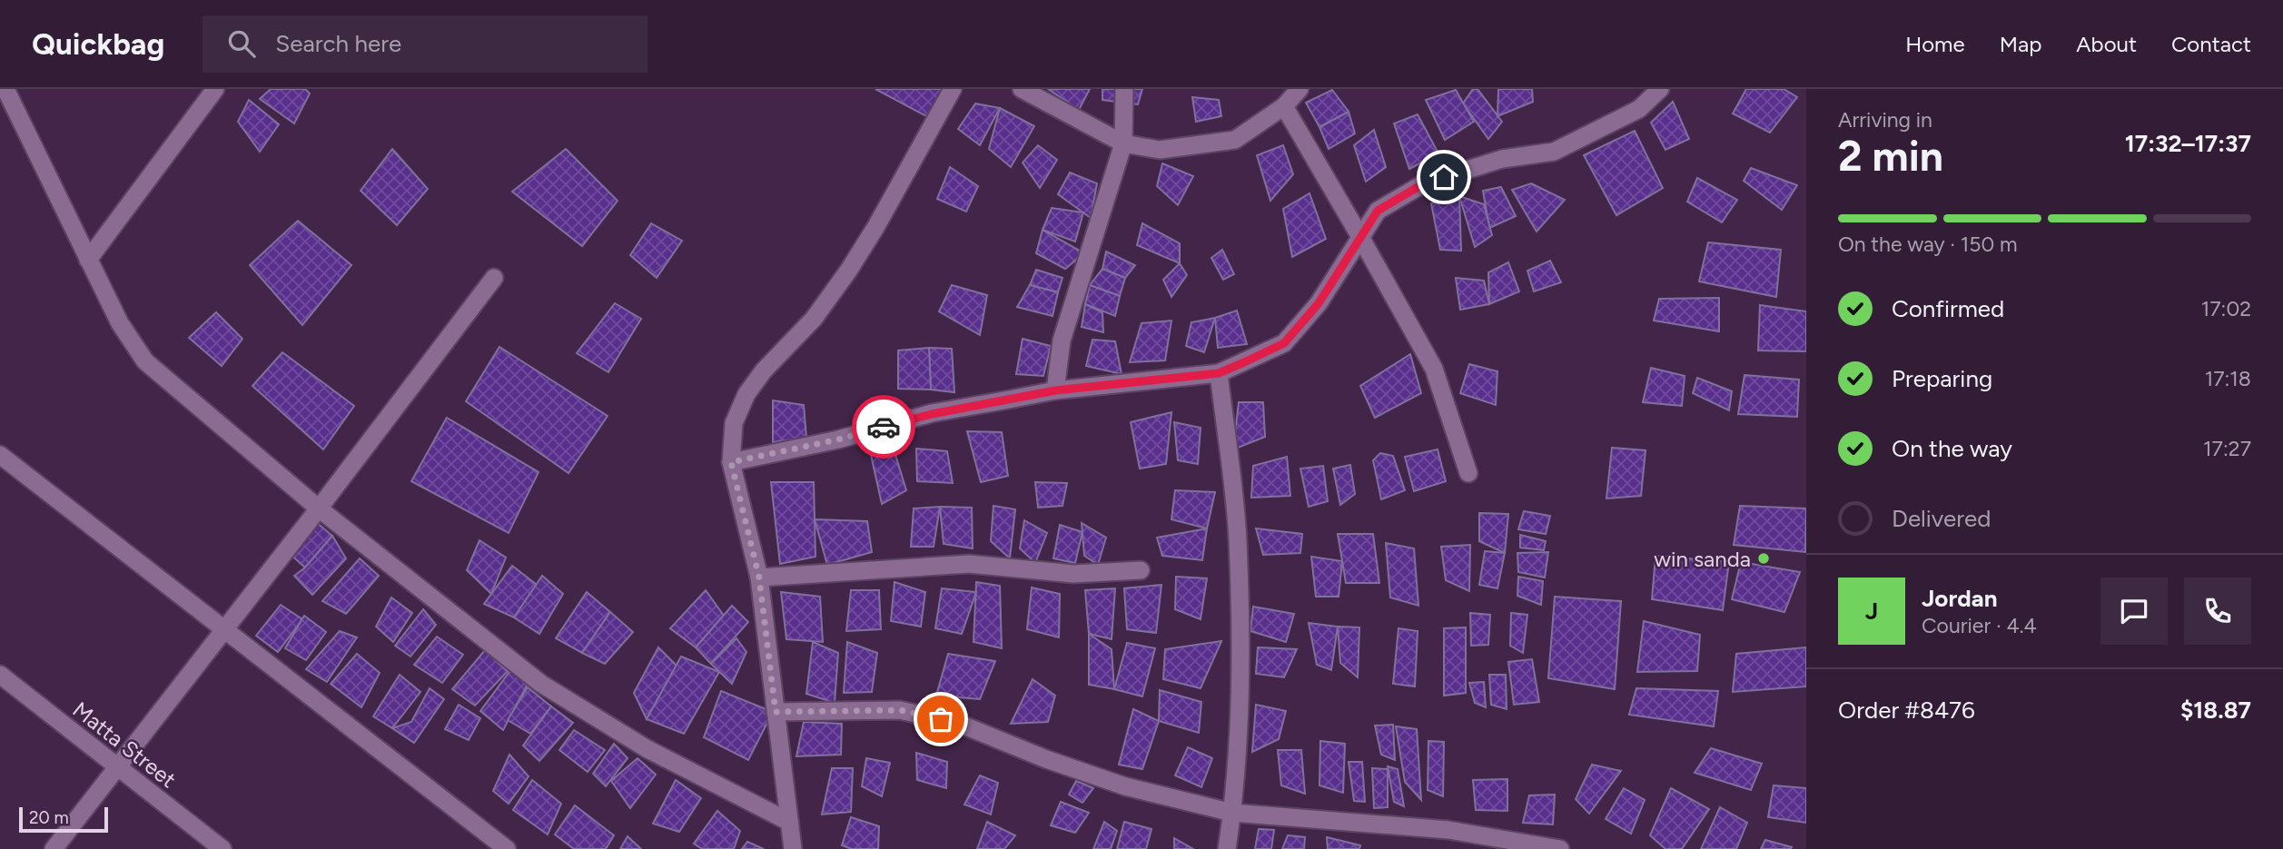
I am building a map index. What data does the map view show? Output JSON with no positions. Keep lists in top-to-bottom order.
{
  "streets": {
    "street": ["Matta Street"]
  },
  "places": ["win sanda"],
  "scale_bar": "20 m",
  "page": {
    "header": "Quickbag",
    "search": "Search here",
    "nav": [
      "Home",
      "Map",
      "About",
      "Contact"
    ],
    "heading": ["2 min", "Arriving in", "17:32–17:37"],
    "panel": [
      "Jordan",
      "Courier · 4.4",
      "Order #8476",
      "$18.87"
    ],
    "bar": "On the way · 150 m",
    "list": [
      ["Confirmed", "17:02"],
      ["Preparing", "17:18"],
      ["On the way", "17:27"],
      "Delivered"
    ],
    "round": "J",
    "scale": "20 m"
  }
}
